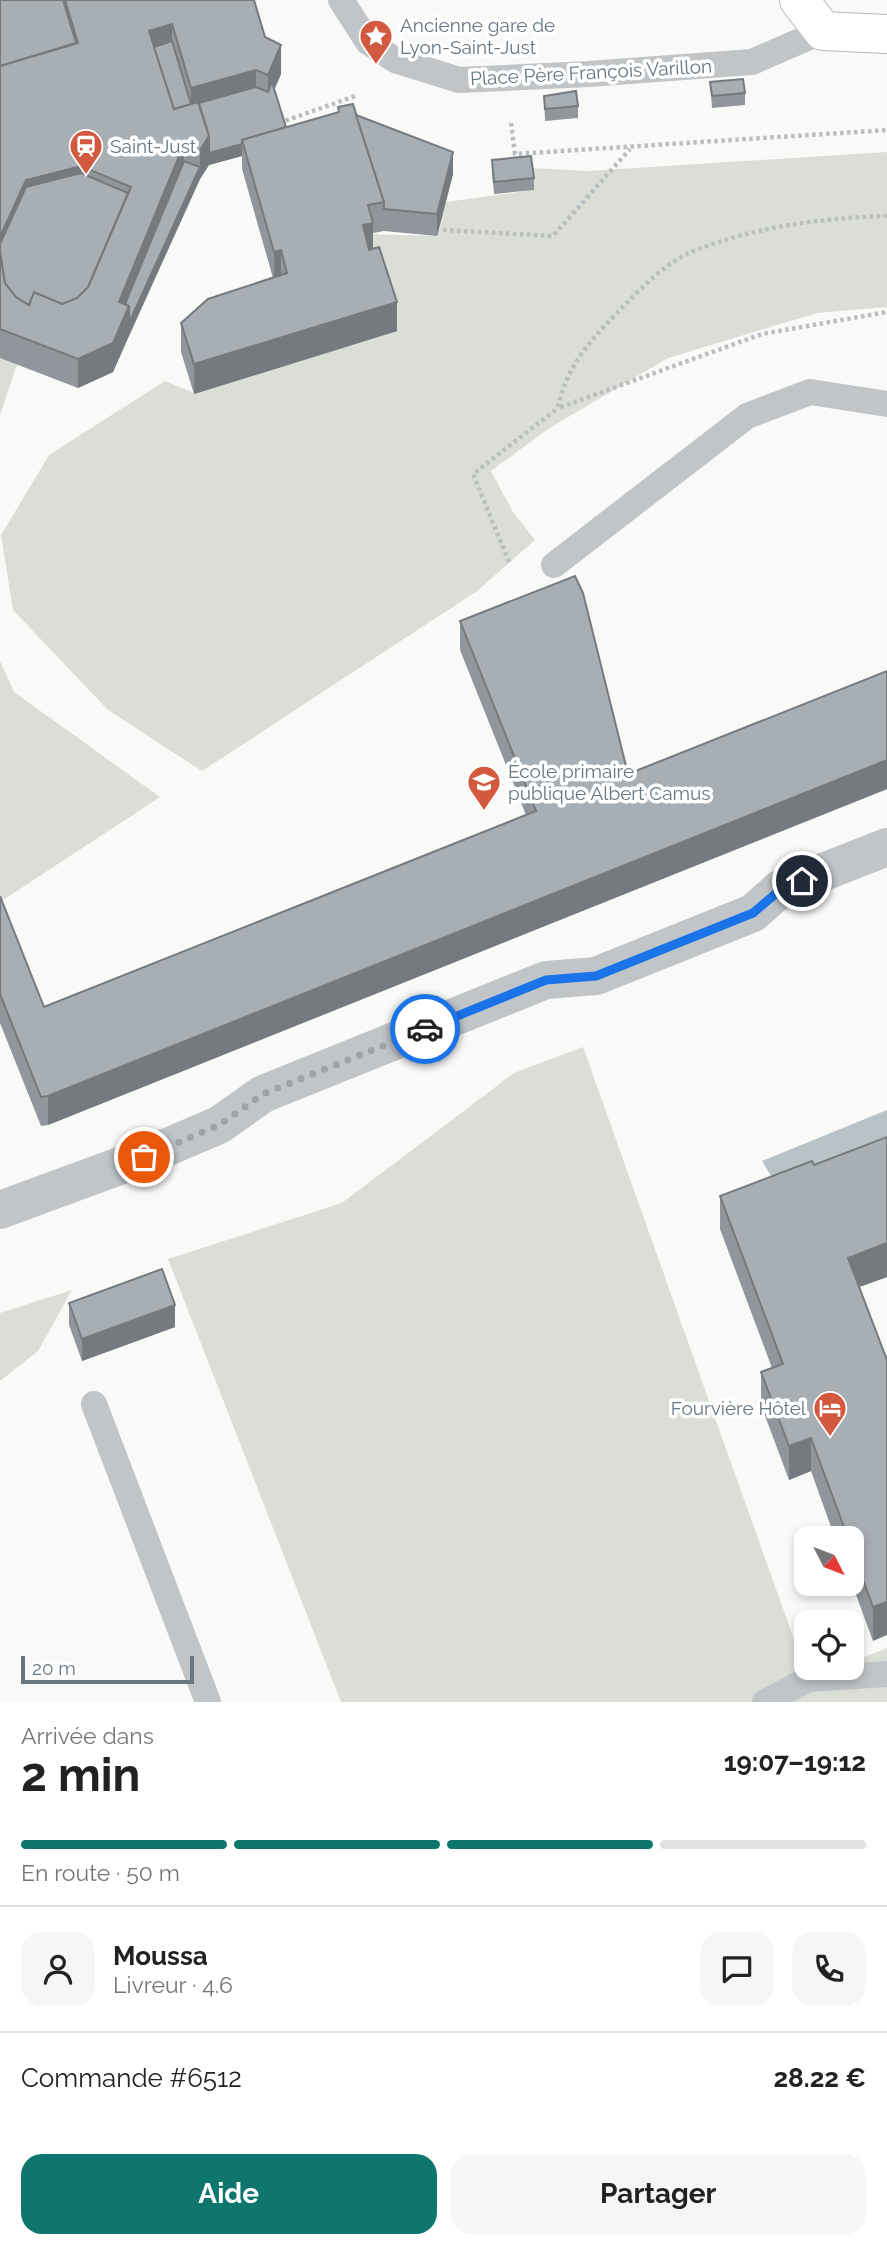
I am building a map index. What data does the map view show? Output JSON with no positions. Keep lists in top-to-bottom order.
{
  "streets": {
    "lane": ["Place Père François Varillon"]
  },
  "places": {
    "place": ["Ancienne gare de Lyon-Saint-Just"],
    "station": ["Saint-Just"],
    "school or university": ["École primaire publique Albert Camus"],
    "hotel": ["Fourvière Hôtel"]
  },
  "scale_bar": "20 m",
  "north": "bottom right",
  "page": {
    "scale": "20 m",
    "heading": ["2 min", "Arrivée dans", "19:07–19:12"],
    "panel": [
      "Moussa",
      "Livreur · 4.6",
      "Commande #6512",
      "28.22 €"
    ],
    "bar": "En route · 50 m",
    "buttons": ["Aide", "Partager"]
  }
}
